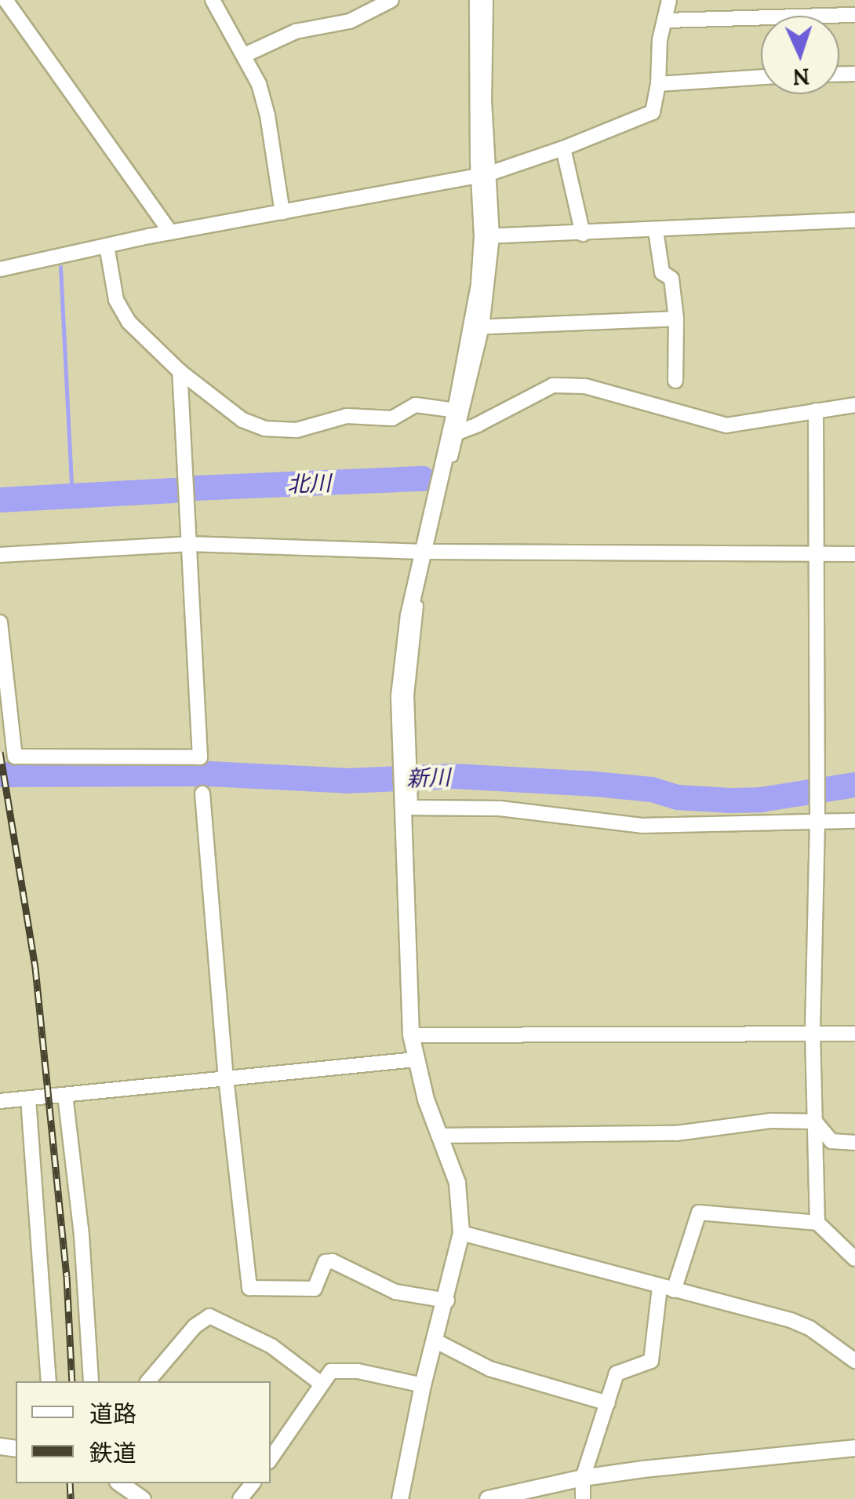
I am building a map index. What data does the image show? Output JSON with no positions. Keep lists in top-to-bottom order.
{
  "water": ["北川", "新川"],
  "legend": ["道路", "鉄道"],
  "north": "bottom"
}
